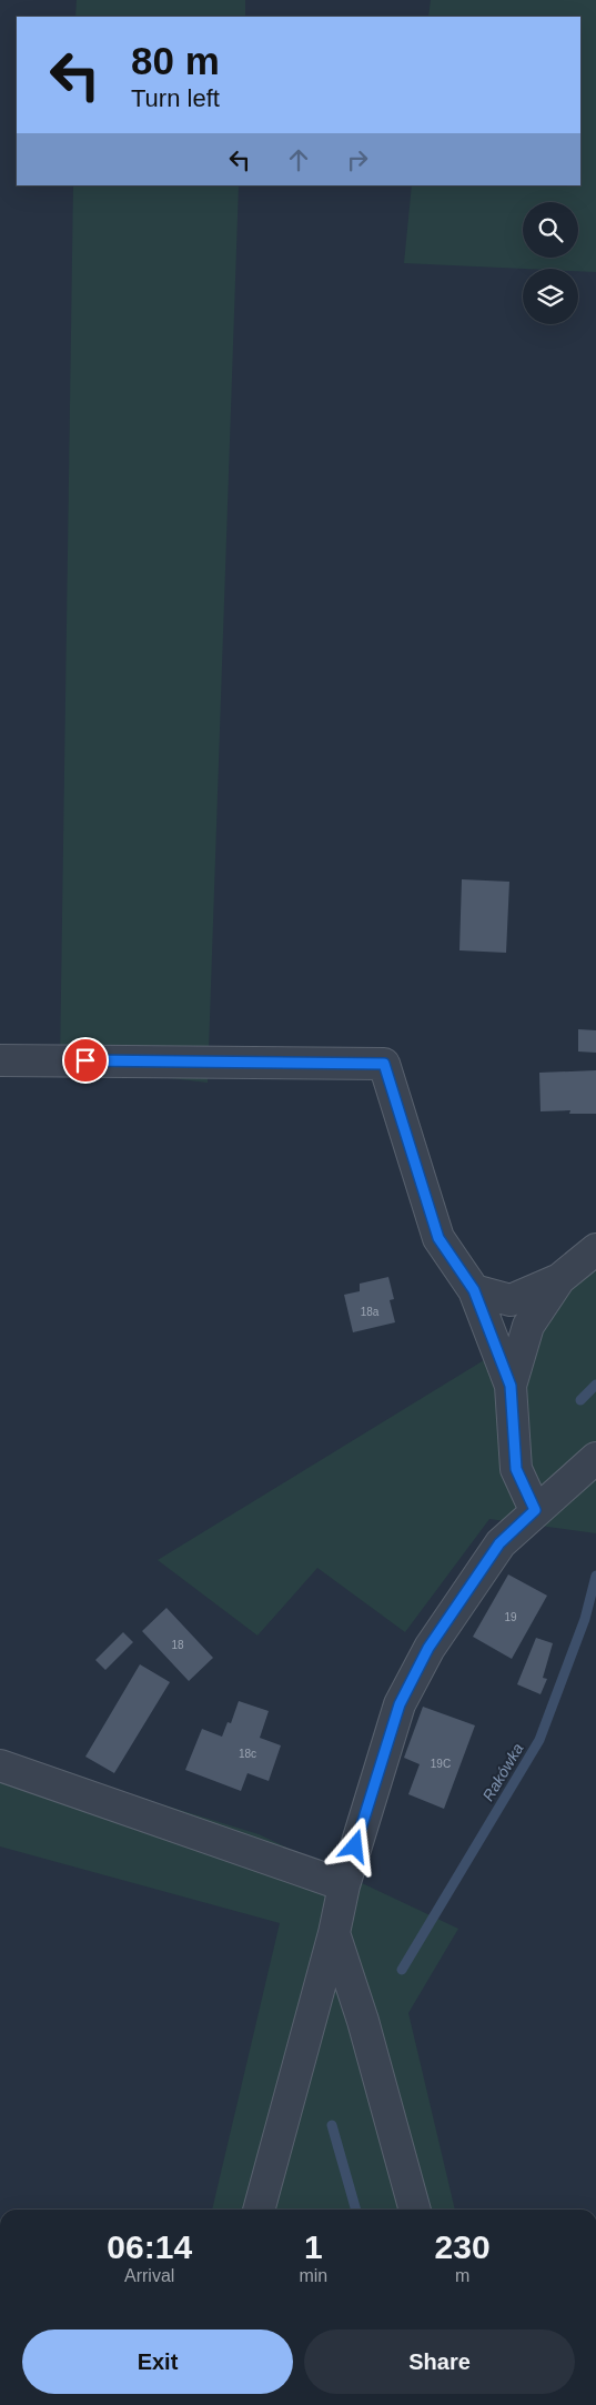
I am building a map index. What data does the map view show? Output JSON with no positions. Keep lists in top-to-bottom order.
{
  "water": ["Rakówka"],
  "house_numbers": [
    "18a",
    "19",
    "18",
    "18c",
    "19C"
  ],
  "page": {
    "turn": ["80 m", "Turn left"],
    "eta": [
      "06:14",
      "Arrival",
      "1",
      "min",
      "230",
      "m"
    ],
    "buttons": ["Exit", "Share"]
  }
}
